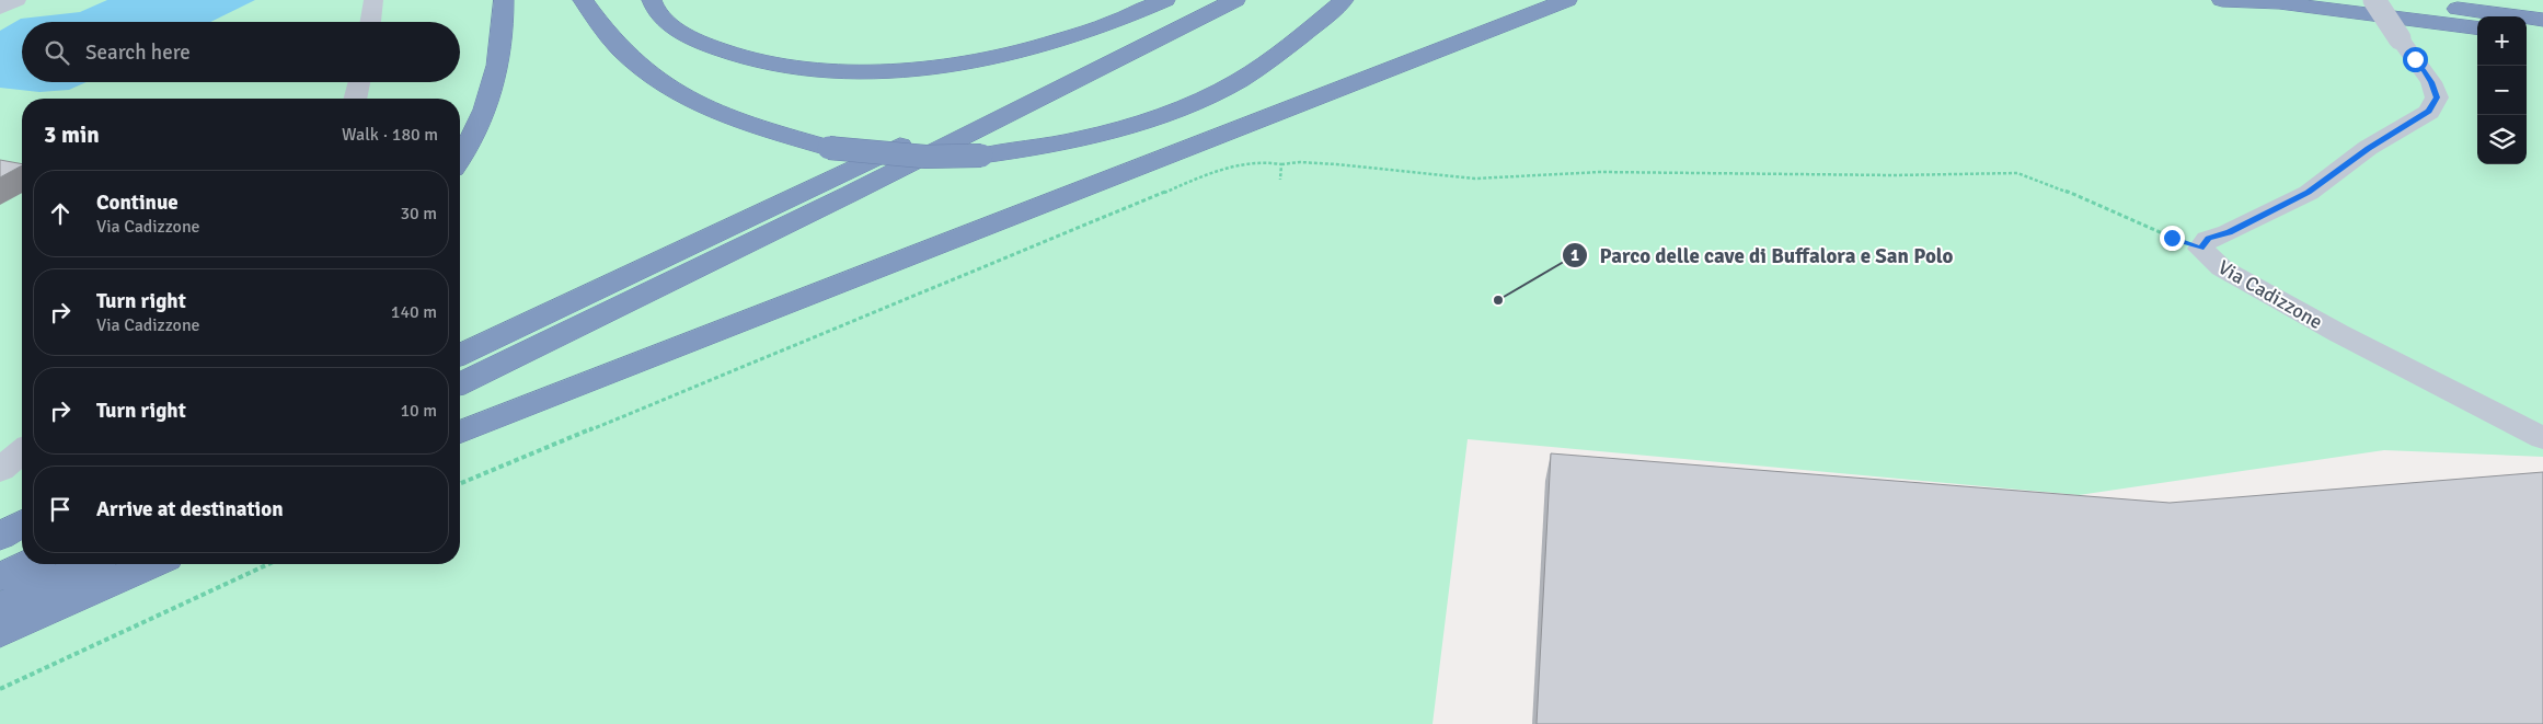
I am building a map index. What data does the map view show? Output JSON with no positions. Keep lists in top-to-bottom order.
{
  "streets": {
    "street": ["Via Cadizzone"]
  },
  "places": ["Parco delle cave di Buffalora e San Polo"],
  "page": {
    "map_buttons": ["+", "−"],
    "search": "Search here",
    "heading": ["3 min", "Walk · 180 m"],
    "list": [
      ["Continue", "Via Cadizzone", "30 m"],
      ["Turn right", "Via Cadizzone", "140 m"],
      ["Turn right", "10 m"],
      "Arrive at destination"
    ]
  }
}
